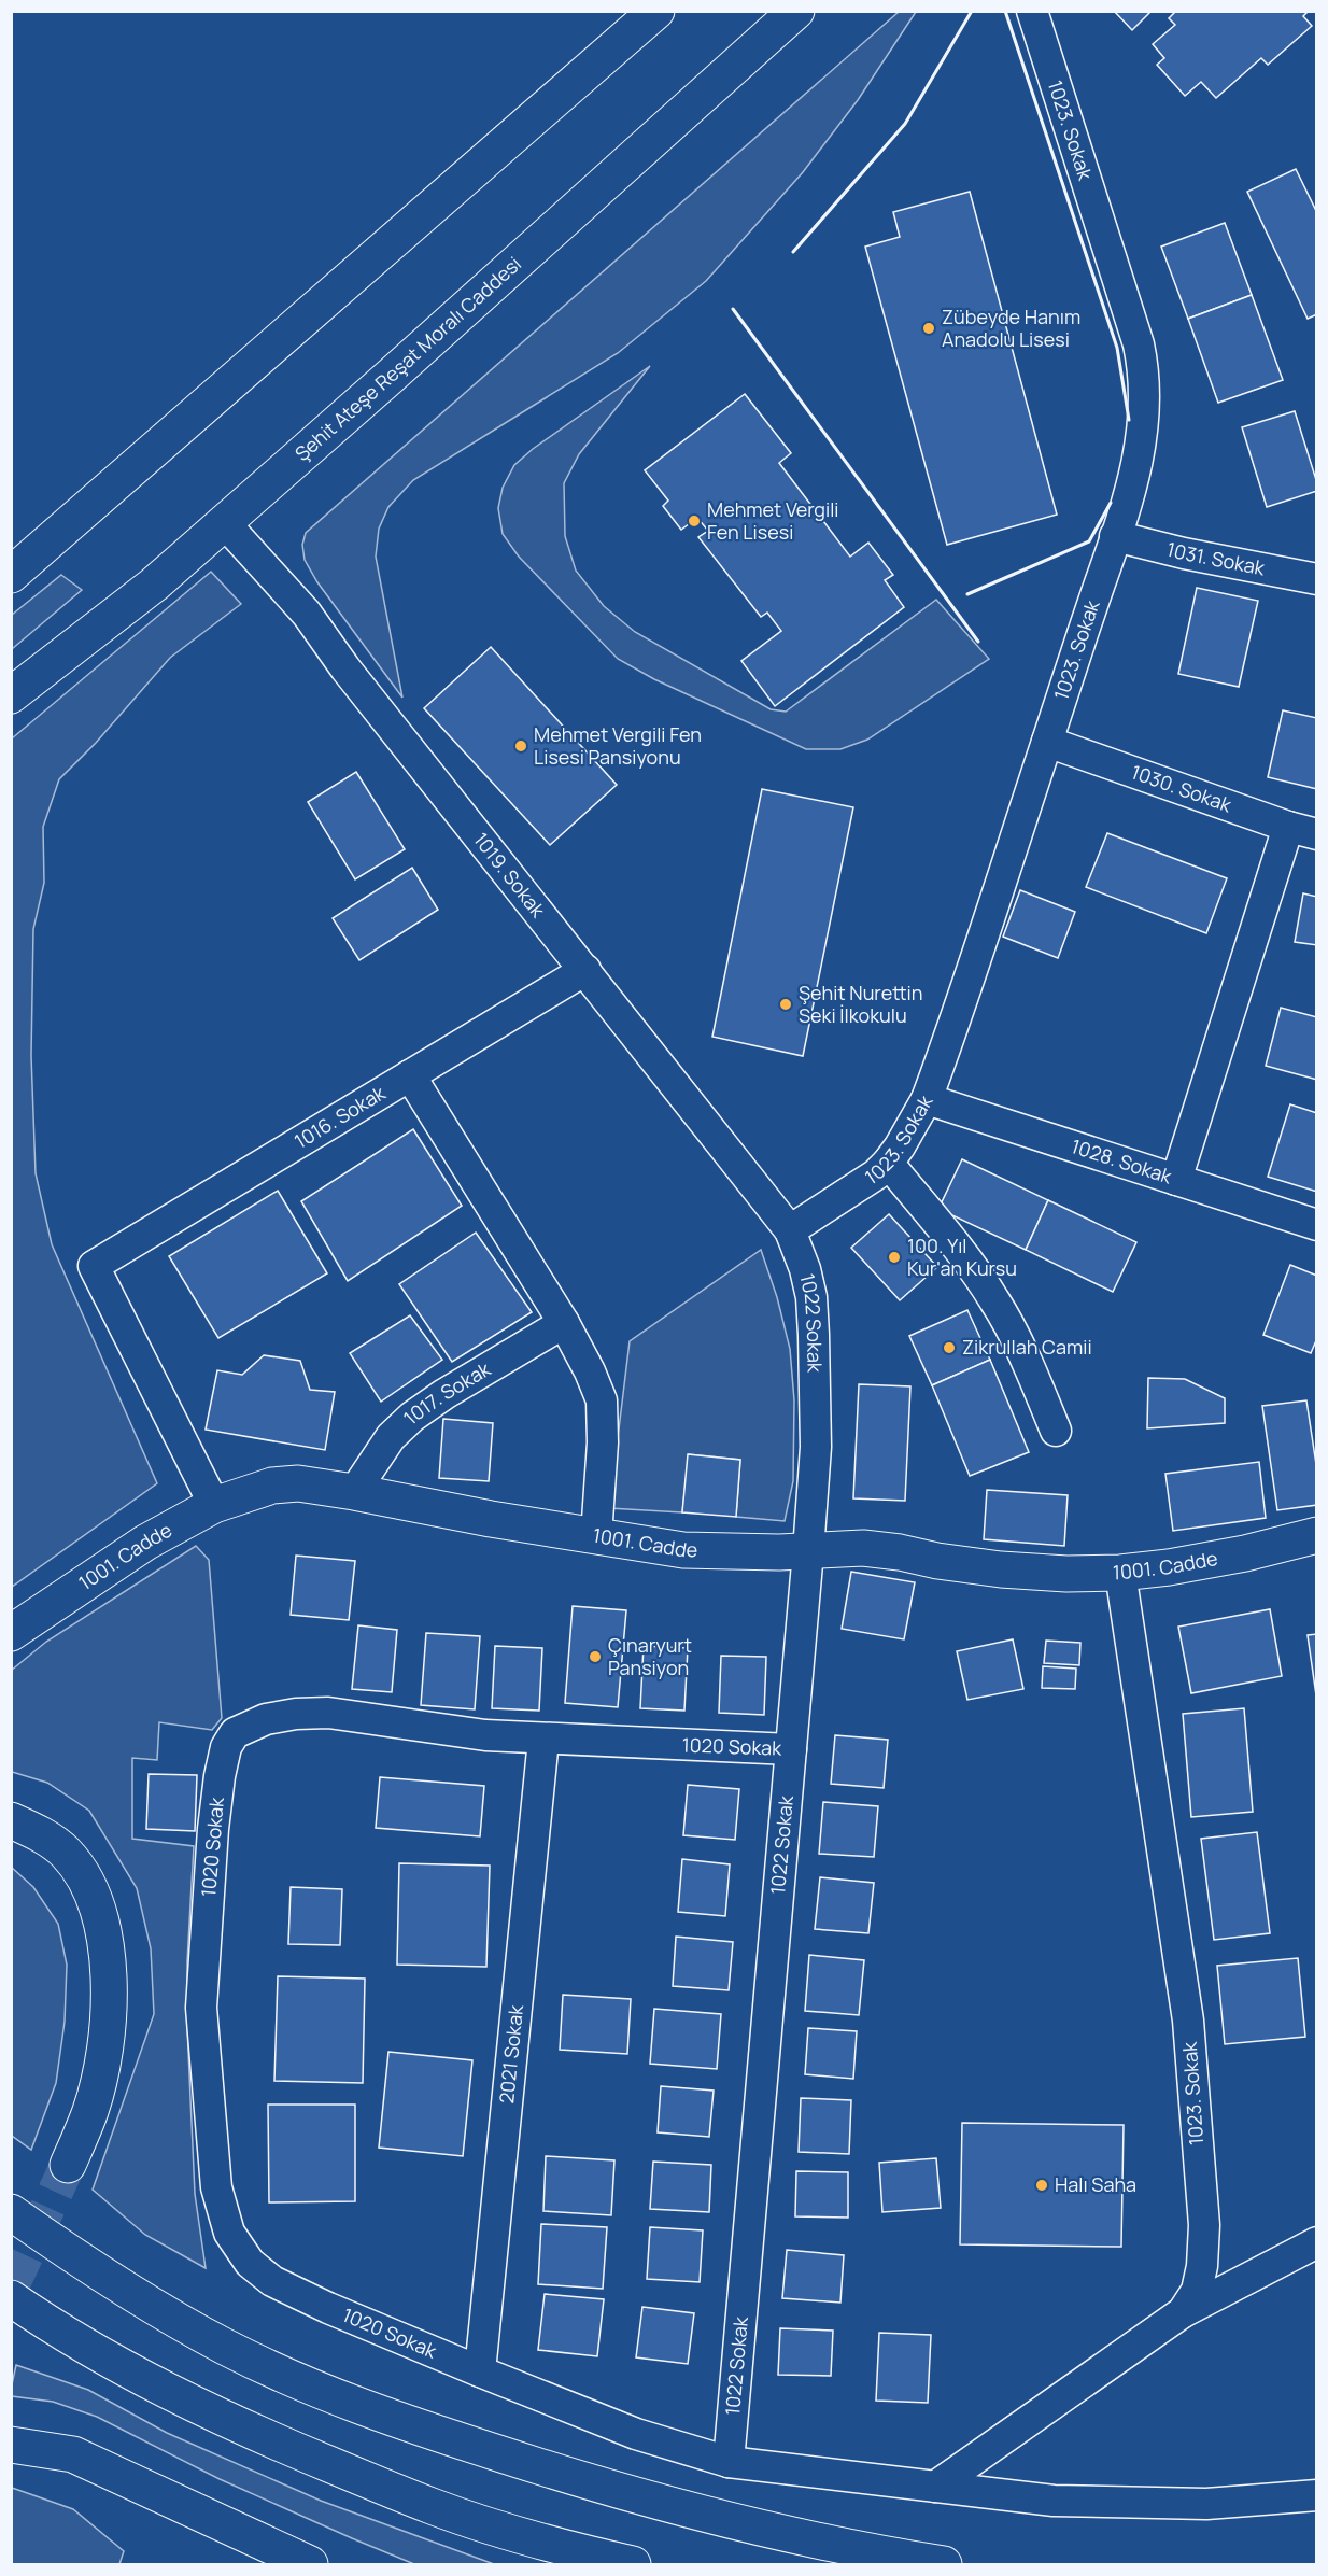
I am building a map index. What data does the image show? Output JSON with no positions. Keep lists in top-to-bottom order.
{
  "streets": {
    "main road": ["Şehit Ateşe Reşat Moralı Caddesi", "1001. Cadde"],
    "street": [
      "1023. Sokak",
      "1031. Sokak",
      "1030. Sokak",
      "1019. Sokak",
      "1016. Sokak",
      "1028. Sokak",
      "1022 Sokak",
      "1017. Sokak",
      "1020 Sokak",
      "2021 Sokak"
    ]
  },
  "crossings": [
    ["1023. Sokak", "1031. Sokak"],
    ["1023. Sokak", "1030. Sokak"],
    ["1023. Sokak", "1019. Sokak"],
    ["1023. Sokak", "1028. Sokak"],
    ["1023. Sokak", "1022 Sokak"],
    ["1023. Sokak", "1001. Cadde"],
    ["1023. Sokak", "1020 Sokak"],
    ["Şehit Ateşe Reşat Moralı Caddesi", "1019. Sokak"],
    ["1019. Sokak", "1016. Sokak"],
    ["1019. Sokak", "1022 Sokak"],
    ["1016. Sokak", "1001. Cadde"],
    ["1022 Sokak", "1001. Cadde"],
    ["1022 Sokak", "1020 Sokak"],
    ["1017. Sokak", "1001. Cadde"],
    ["1020 Sokak", "2021 Sokak"]
  ],
  "places": [
    "Zübeyde Hanım Anadolu Lisesi",
    "Mehmet Vergili Fen Lisesi",
    "Mehmet Vergili Fen Lisesi Pansiyonu",
    "Şehit Nurettin Seki İlkokulu",
    "100. Yıl Kur'an Kursu",
    "Zikrullah Camii",
    "Çınaryurt Pansiyon",
    "Halı Saha"
  ]
}
